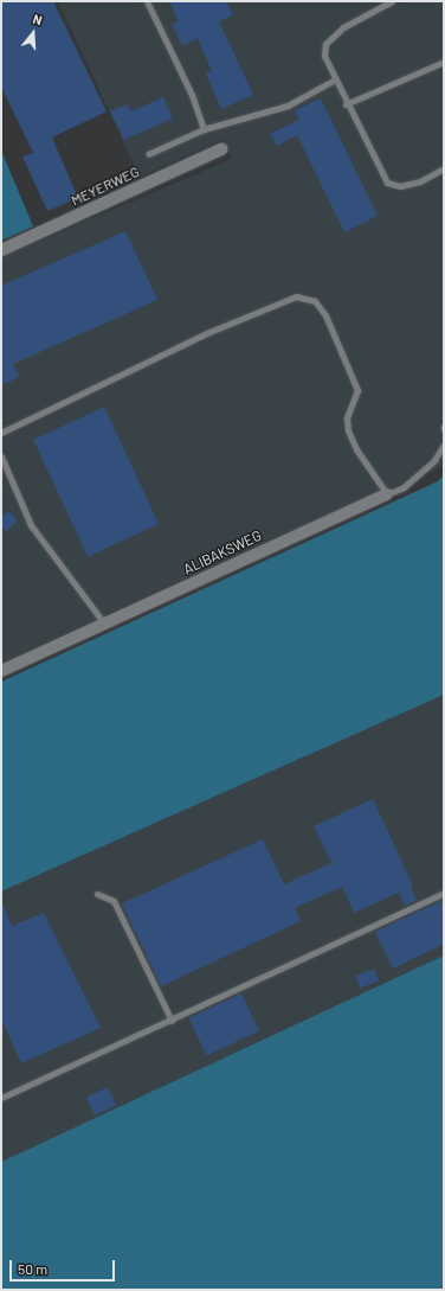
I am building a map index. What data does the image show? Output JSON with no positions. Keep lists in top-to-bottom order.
{
  "streets": {
    "street": ["MEYERWEG", "ALIBAKSWEG"]
  },
  "scale_bar": "50 m",
  "north": "top"
}
